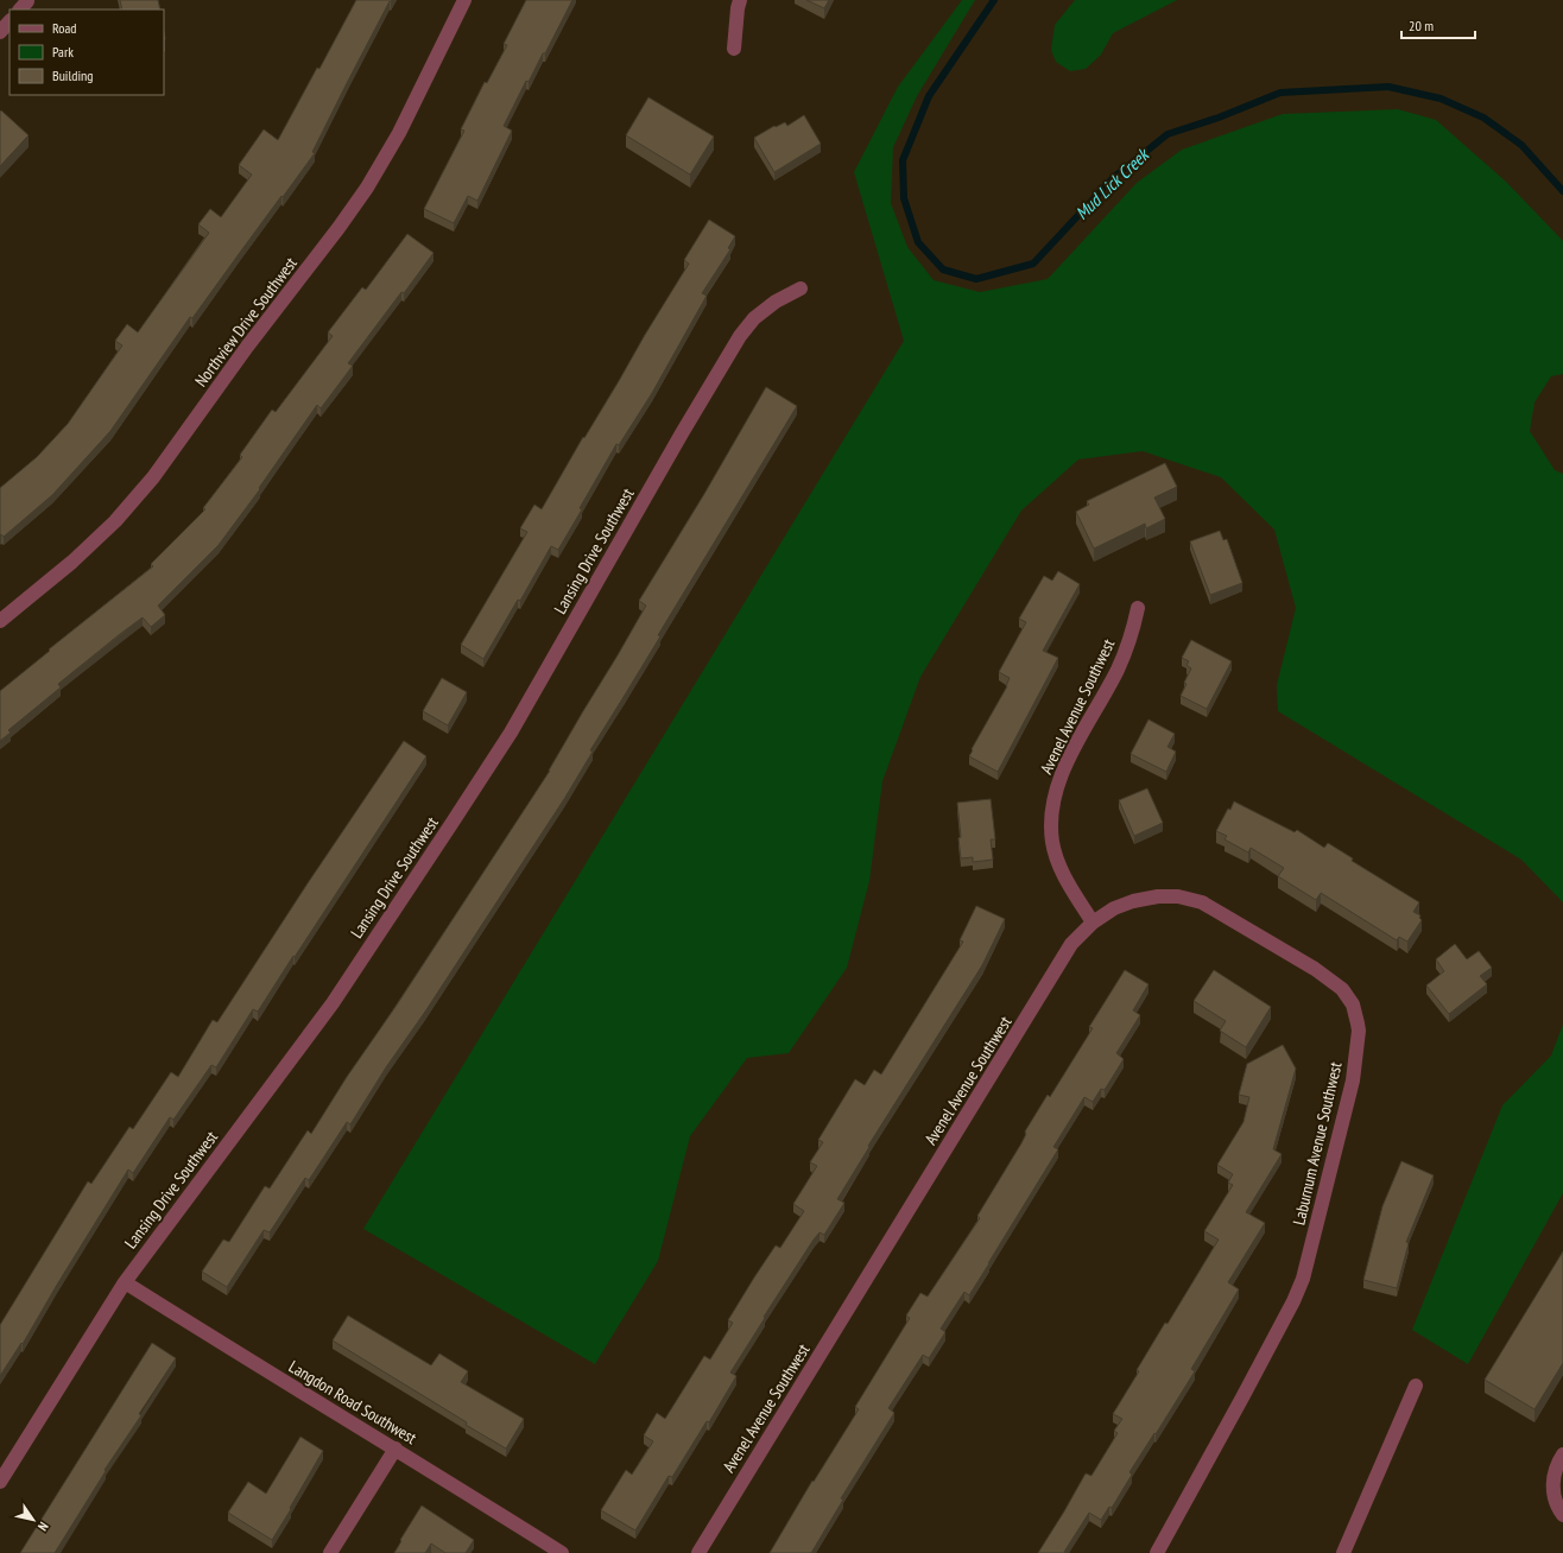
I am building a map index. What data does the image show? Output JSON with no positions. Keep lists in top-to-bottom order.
{
  "streets": {
    "street": [
      "Northview Drive Southwest",
      "Lansing Drive Southwest",
      "Avenel Avenue Southwest",
      "Laburnum Avenue Southwest",
      "Langdon Road Southwest"
    ]
  },
  "crossings": [
    ["Lansing Drive Southwest", "Langdon Road Southwest"],
    ["Avenel Avenue Southwest", "Laburnum Avenue Southwest"]
  ],
  "water": ["Mud Lick Creek"],
  "legend": ["Road", "Park", "Building"],
  "scale_bar": "20 m",
  "north": "bottom right"
}
